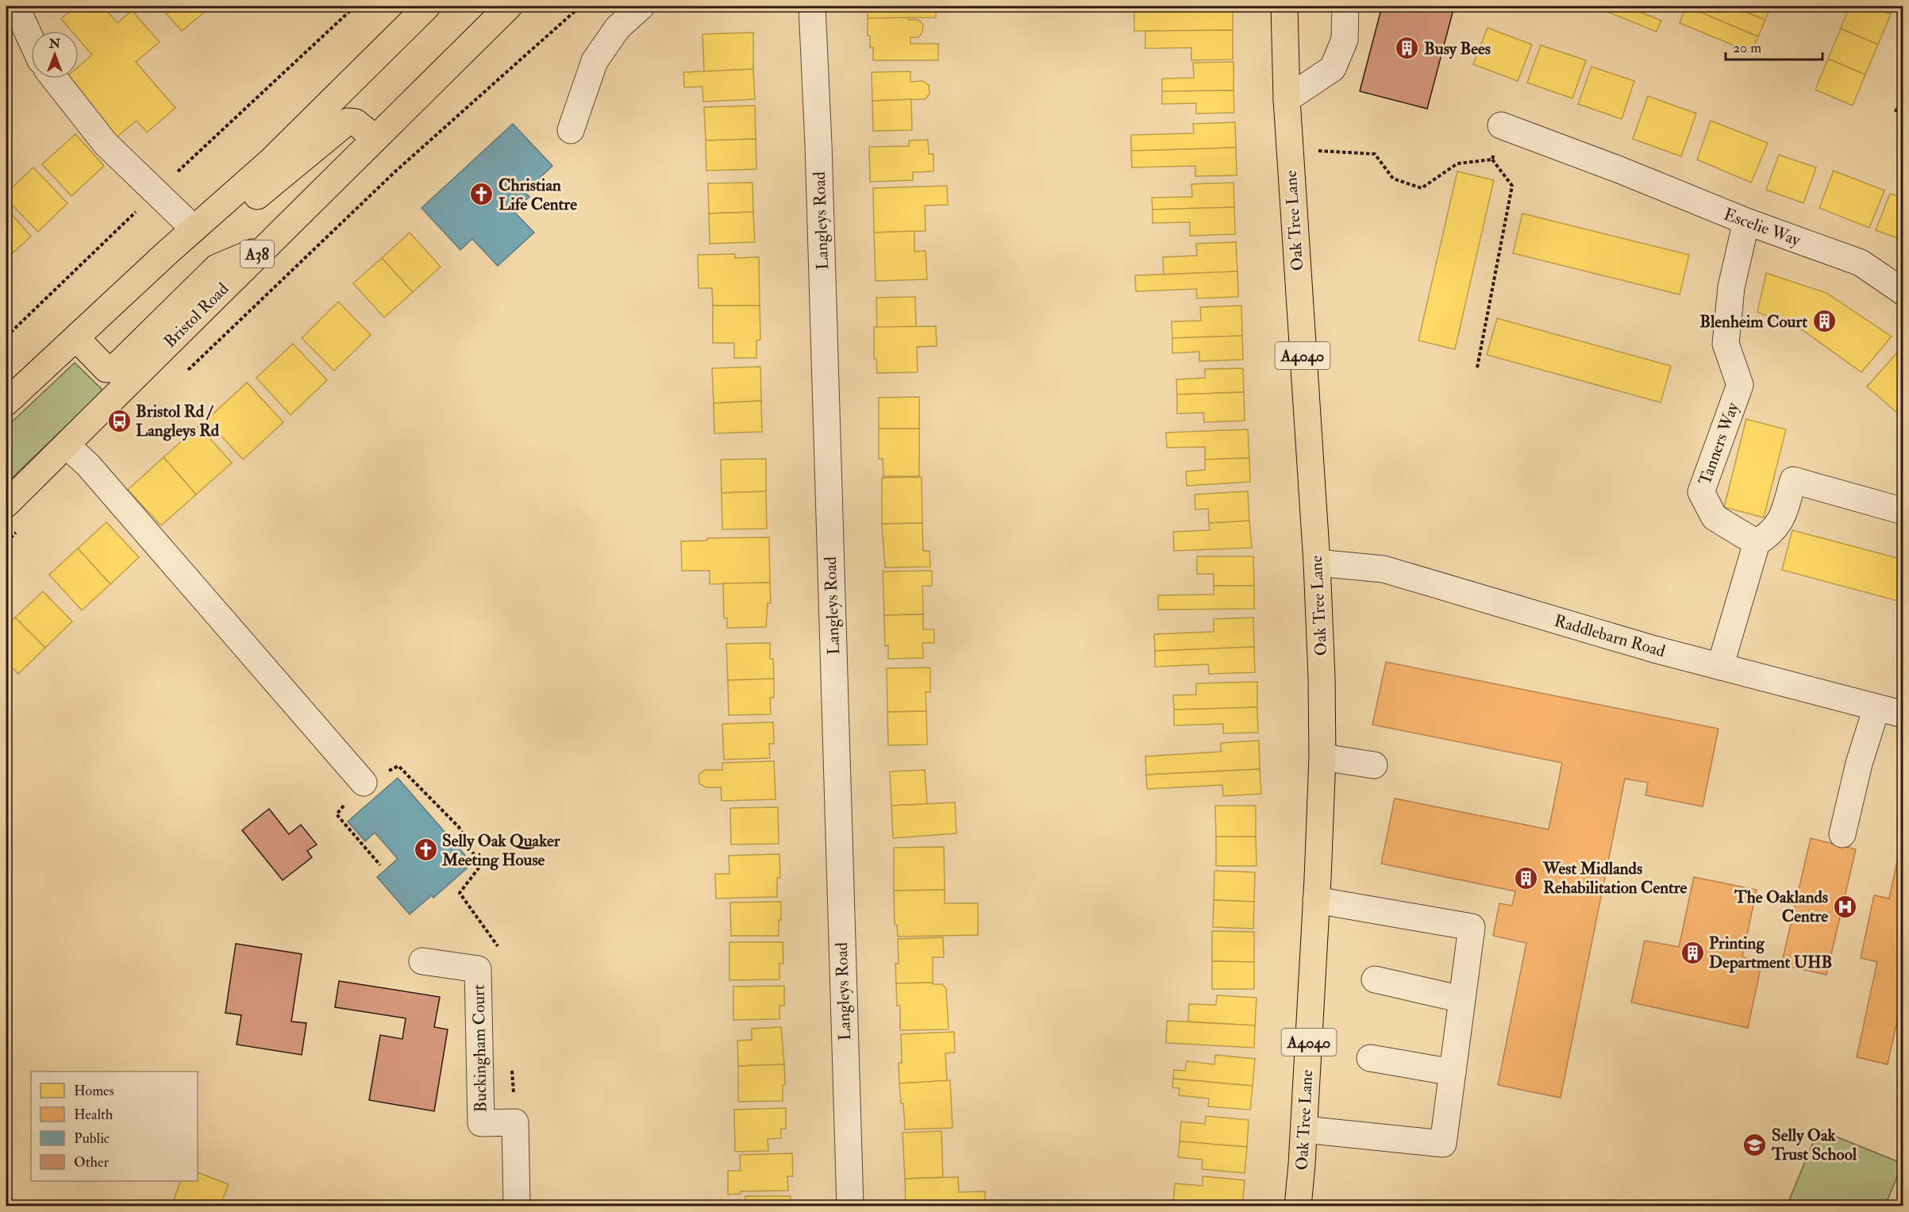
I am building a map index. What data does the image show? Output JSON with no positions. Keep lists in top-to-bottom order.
{
  "streets": {
    "highway": [
      "Oak Tree Lane",
      "A38",
      "Bristol Road",
      "A4040"
    ],
    "street": [
      "Langleys Road",
      "Escelie Way",
      "Tanners Way",
      "Raddlebarn Road",
      "Buckingham Court"
    ]
  },
  "crossings": [
    ["Oak Tree Lane", "Raddlebarn Road"],
    ["Escelie Way", "Tanners Way"]
  ],
  "places": {
    "building": [
      "Busy Bees",
      "Blenheim Court",
      "West Midlands Rehabilitation Centre",
      "Printing Department UHB"
    ],
    "church": ["Christian Life Centre", "Selly Oak Quaker Meeting House"],
    "bus stop": ["Bristol Rd / Langleys Rd"],
    "hospital": ["The Oaklands Centre"],
    "school or university": ["Selly Oak Trust School"]
  },
  "legend": [
    "Homes",
    "Health",
    "Public",
    "Other"
  ],
  "scale_bar": "20 m",
  "north": "top"
}
